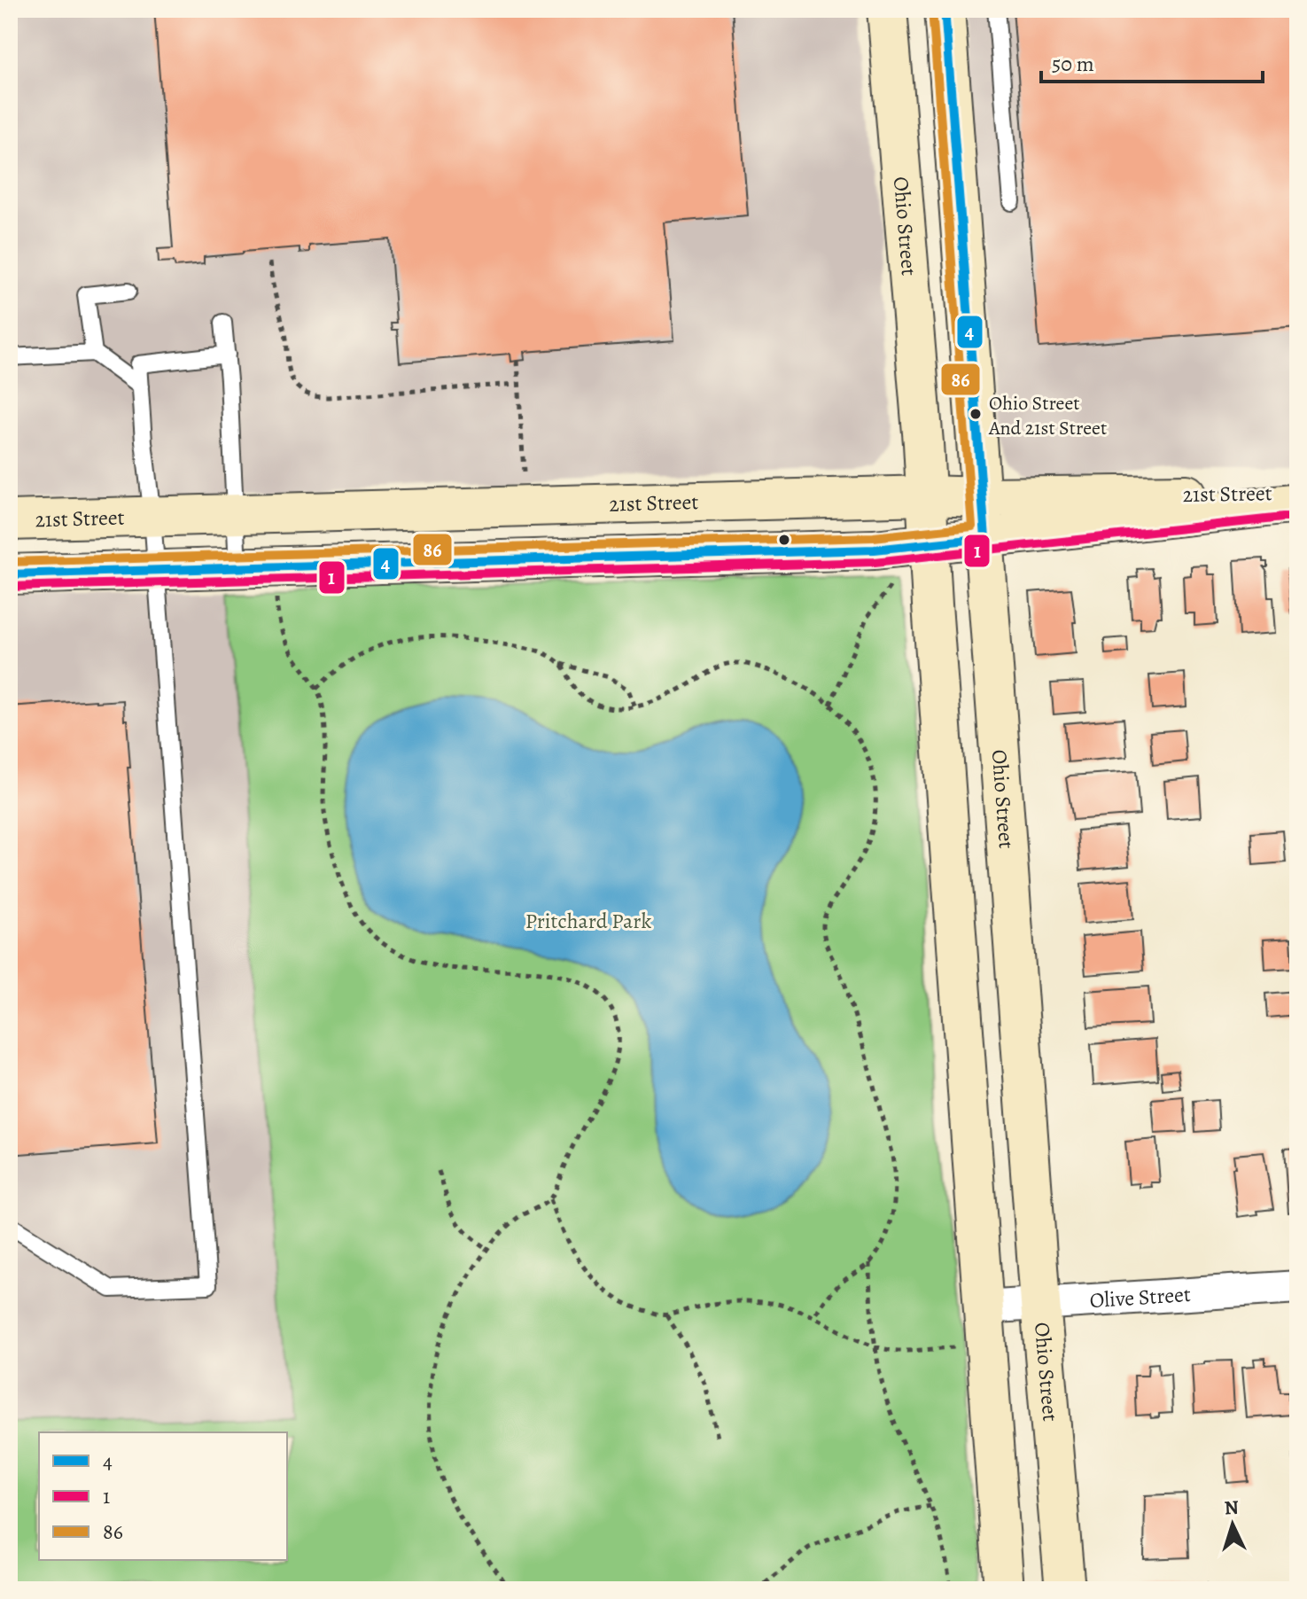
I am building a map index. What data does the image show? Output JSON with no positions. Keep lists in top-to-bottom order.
{
  "streets": {
    "street": ["Ohio Street", "21st Street", "Olive Street"]
  },
  "crossings": [
    ["Ohio Street", "21st Street"],
    ["Ohio Street", "Olive Street"]
  ],
  "parks": ["Pritchard Park"],
  "places": ["Ohio Street And 21st Street"],
  "lines": ["transit line 4", "transit line 86", "transit line 1"],
  "legend": ["4", "1", "86"],
  "scale_bar": "50 m",
  "north": "top"
}
